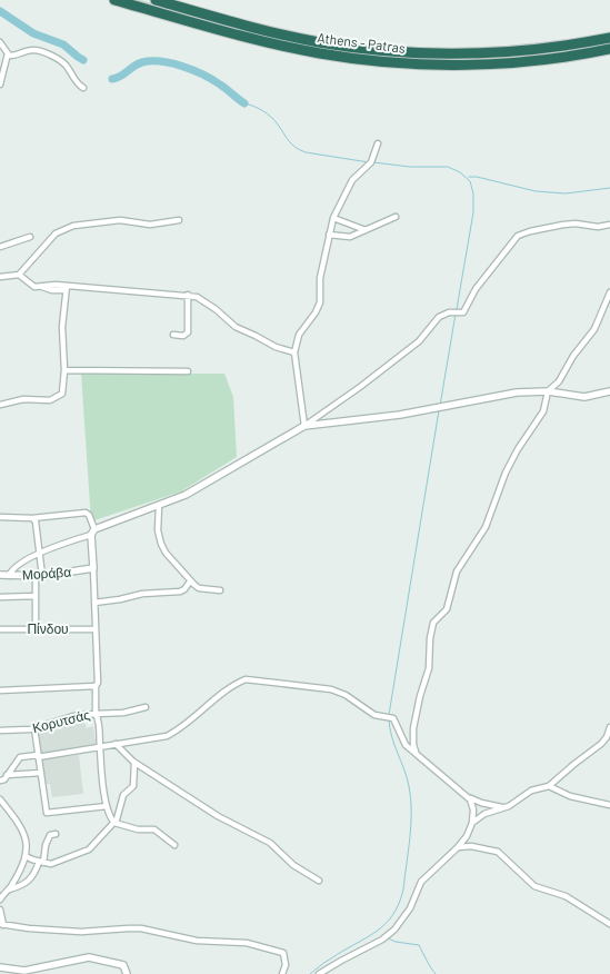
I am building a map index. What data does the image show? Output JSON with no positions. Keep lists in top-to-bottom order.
{
  "streets": {
    "highway": ["Athens - Patras"],
    "street": ["Μοράβα", "Πίνδου", "Κορυτσάς"]
  },
  "crossings": [
    ["Μοράβα", "Κορυτσάς"],
    ["Πίνδου", "Κορυτσάς"]
  ]
}
